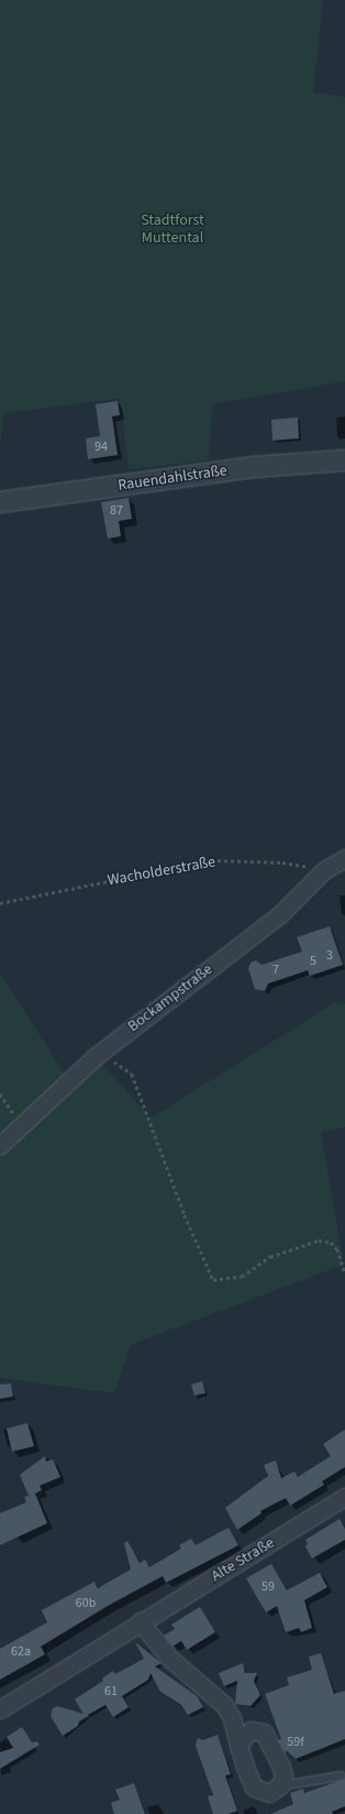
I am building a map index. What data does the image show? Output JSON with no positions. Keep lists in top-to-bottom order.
{
  "streets": {
    "street": ["Rauendahlstraße", "Bockampstraße", "Alte Straße"],
    "path": ["Wacholderstraße"]
  },
  "crossings": [
    ["Wacholderstraße", "Bockampstraße"]
  ],
  "parks": ["Stadtforst Muttental"],
  "house_numbers": [
    "94",
    "87",
    "3",
    "5",
    "7",
    "59",
    "60b",
    "62a",
    "61",
    "59f"
  ]
}
